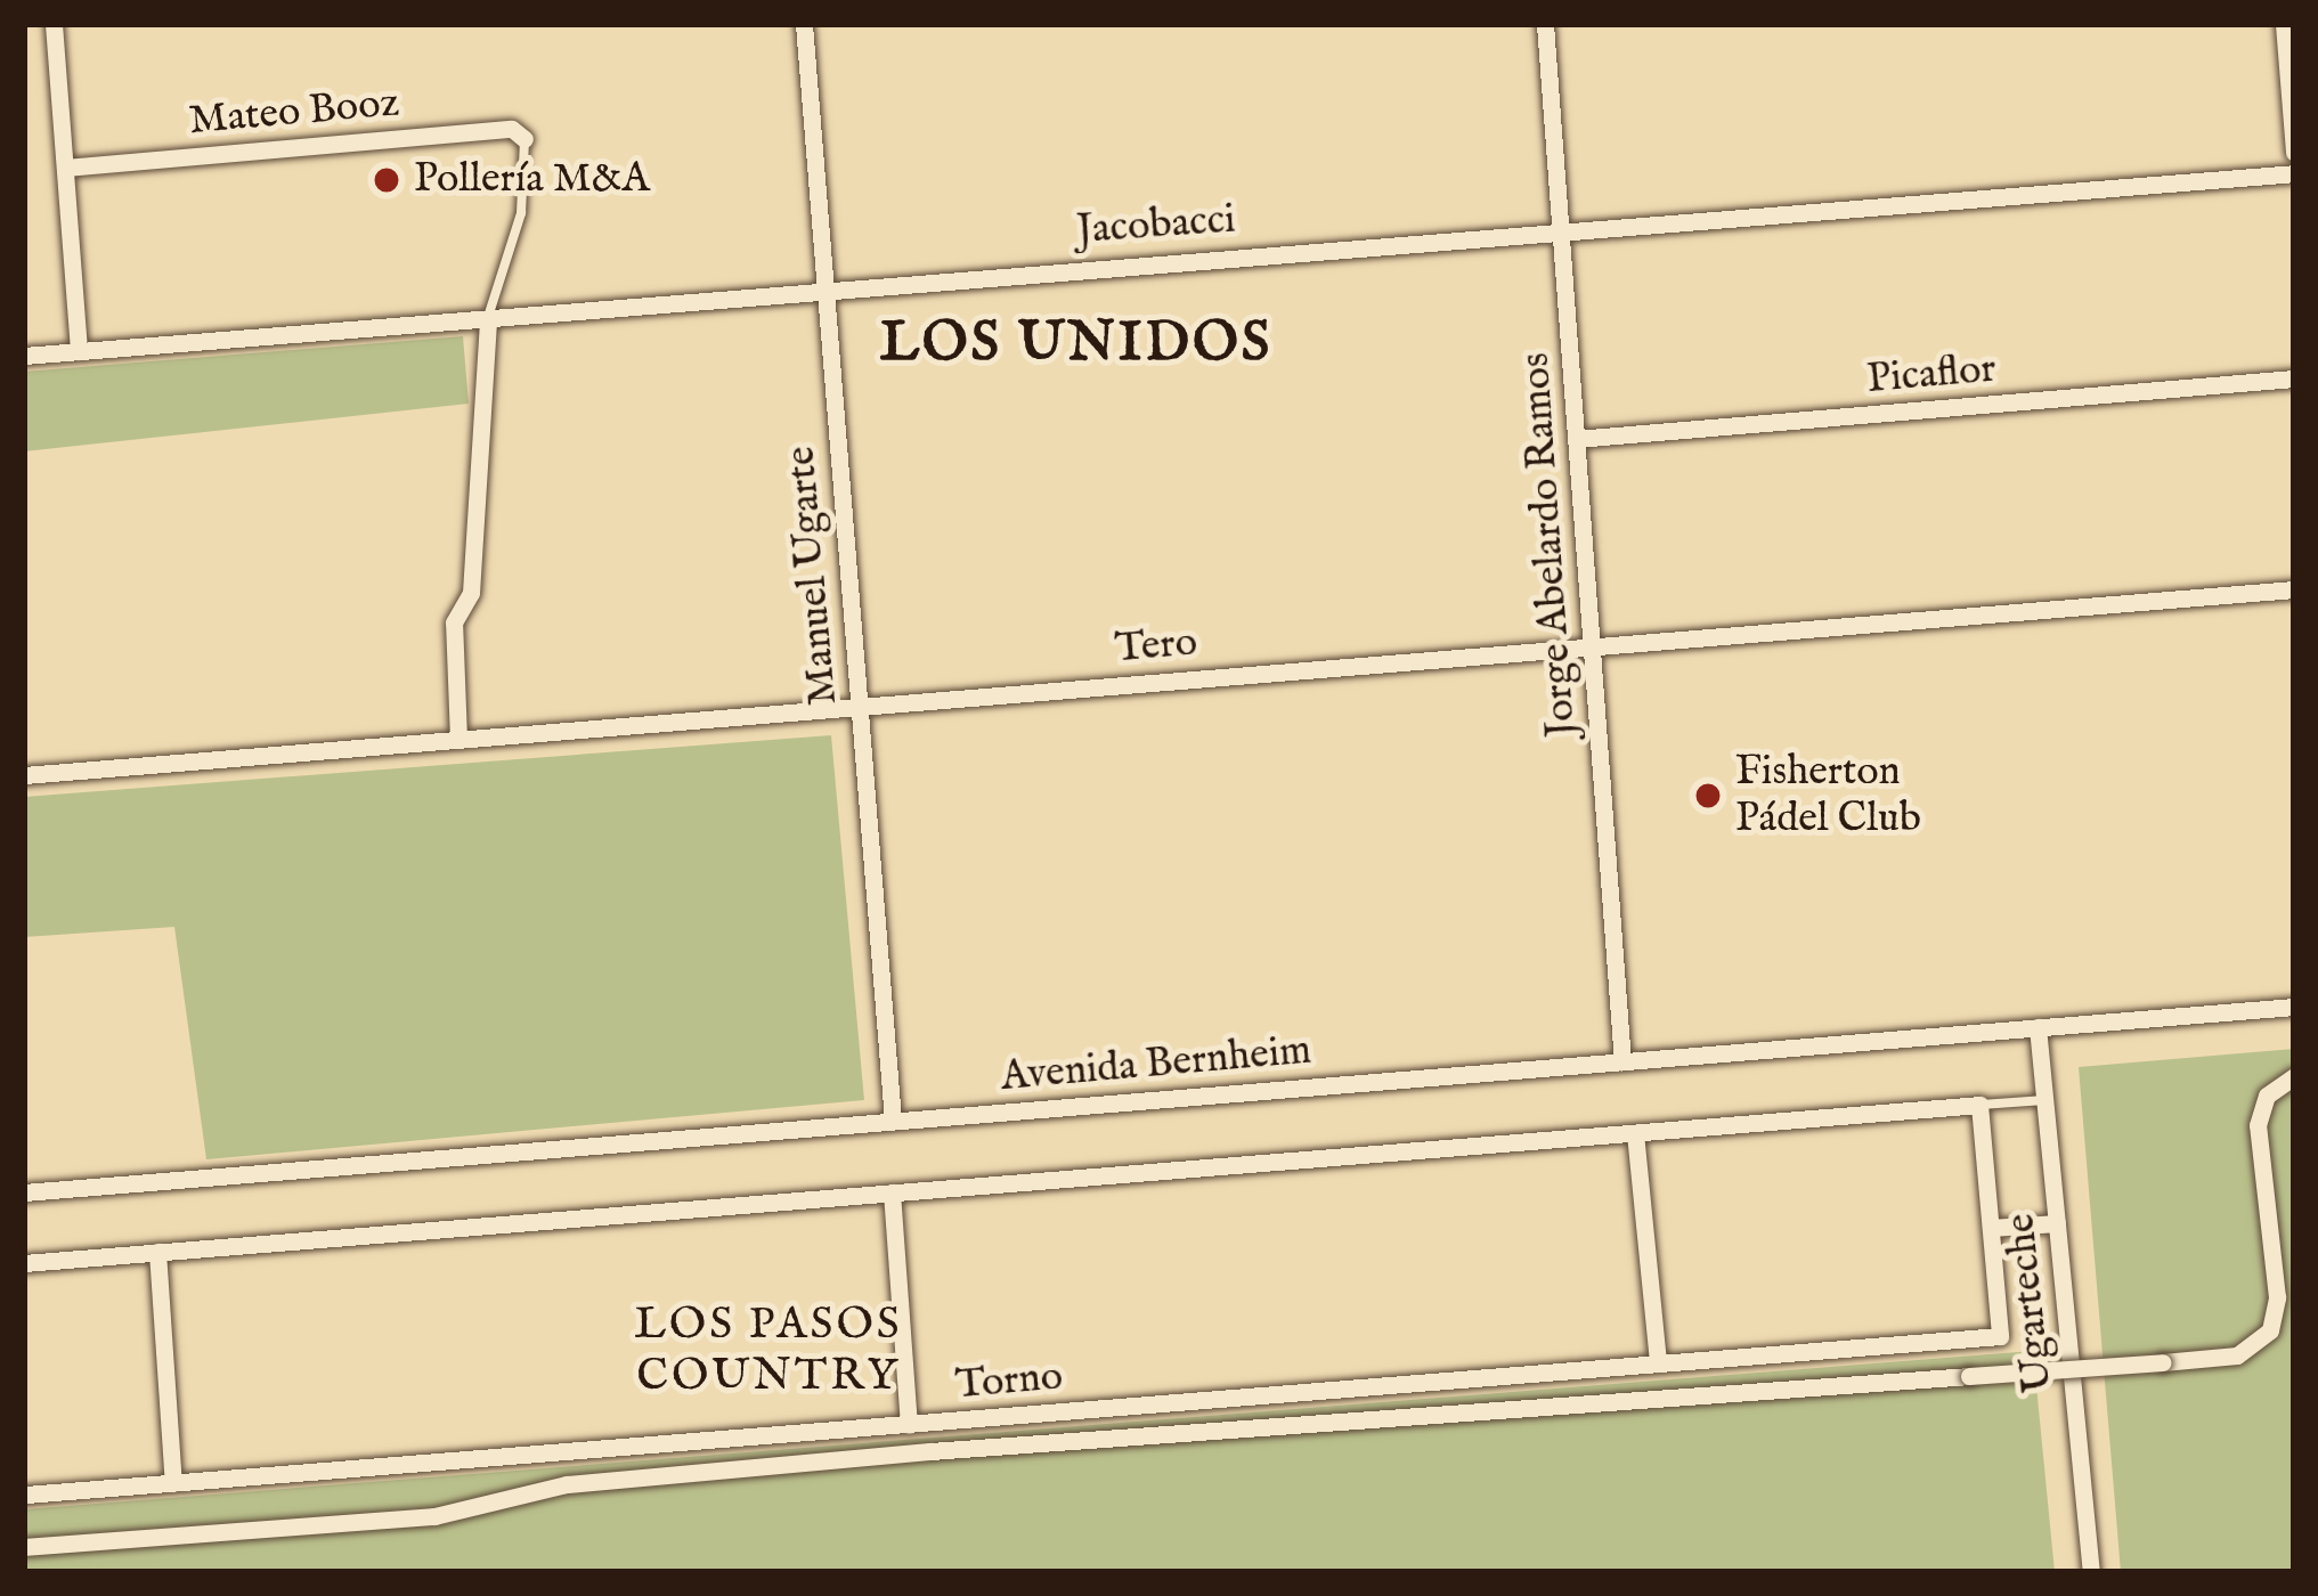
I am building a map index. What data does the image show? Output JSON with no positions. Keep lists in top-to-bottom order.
{
  "streets": {
    "street": [
      "Mateo Booz",
      "Jacobacci",
      "Picaflor",
      "Jorge Abelardo Ramos",
      "Manuel Ugarte",
      "Tero",
      "Avenida Bernheim",
      "Ugarteche",
      "Torno"
    ]
  },
  "crossings": [
    ["Jacobacci", "Jorge Abelardo Ramos"],
    ["Jacobacci", "Manuel Ugarte"],
    ["Picaflor", "Jorge Abelardo Ramos"],
    ["Jorge Abelardo Ramos", "Tero"],
    ["Jorge Abelardo Ramos", "Avenida Bernheim"],
    ["Manuel Ugarte", "Tero"],
    ["Manuel Ugarte", "Avenida Bernheim"],
    ["Avenida Bernheim", "Ugarteche"]
  ],
  "districts": ["LOS UNIDOS", "LOS PASOS COUNTRY"],
  "places": ["Pollería M&A", "Fisherton Pádel Club"]
}
